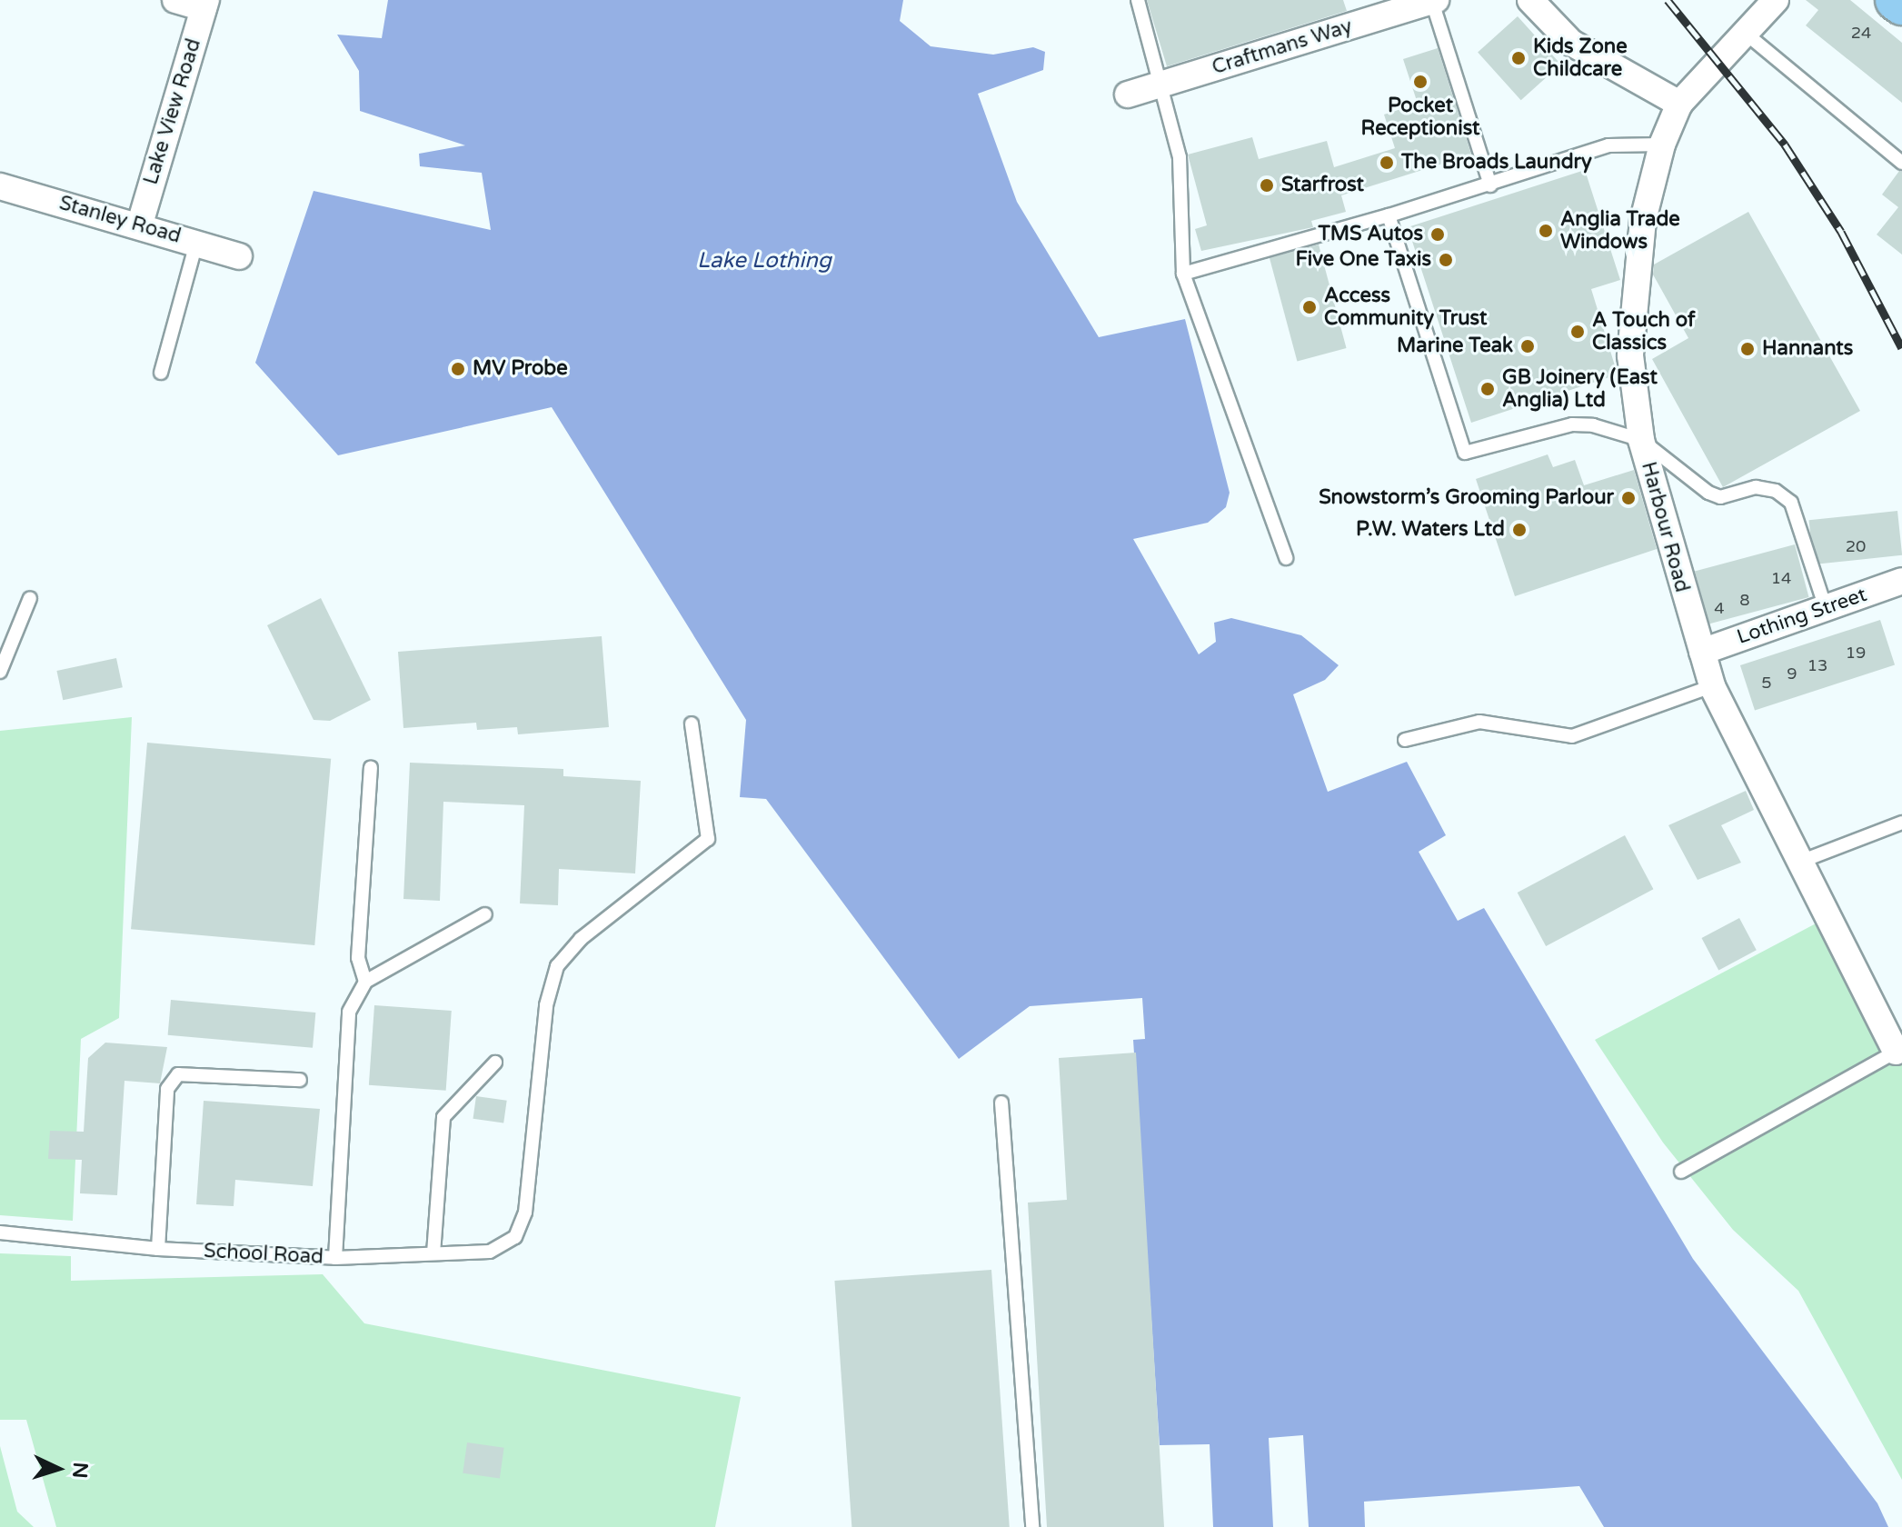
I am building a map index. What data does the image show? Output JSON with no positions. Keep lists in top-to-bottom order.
{
  "streets": {
    "street": [
      "Craftmans Way",
      "Lake View Road",
      "Stanley Road",
      "Harbour Road",
      "Lothing Street"
    ],
    "lane": ["School Road"]
  },
  "crossings": [
    ["Lake View Road", "Stanley Road"],
    ["Harbour Road", "Lothing Street"]
  ],
  "water": ["Lake Lothing"],
  "places": [
    "Kids Zone Childcare",
    "Pocket Receptionist",
    "The Broads Laundry",
    "Starfrost",
    "Anglia Trade Windows",
    "TMS Autos",
    "Five One Taxis",
    "Access Community Trust",
    "A Touch of Classics",
    "Marine Teak",
    "Hannants",
    "MV Probe",
    "GB Joinery (East Anglia) Ltd",
    "Snowstorm’s Grooming Parlour",
    "P.W. Waters Ltd"
  ],
  "house_numbers": [
    "24",
    "20",
    "14",
    "8",
    "4",
    "19",
    "13",
    "9",
    "5"
  ],
  "north": "right"
}
